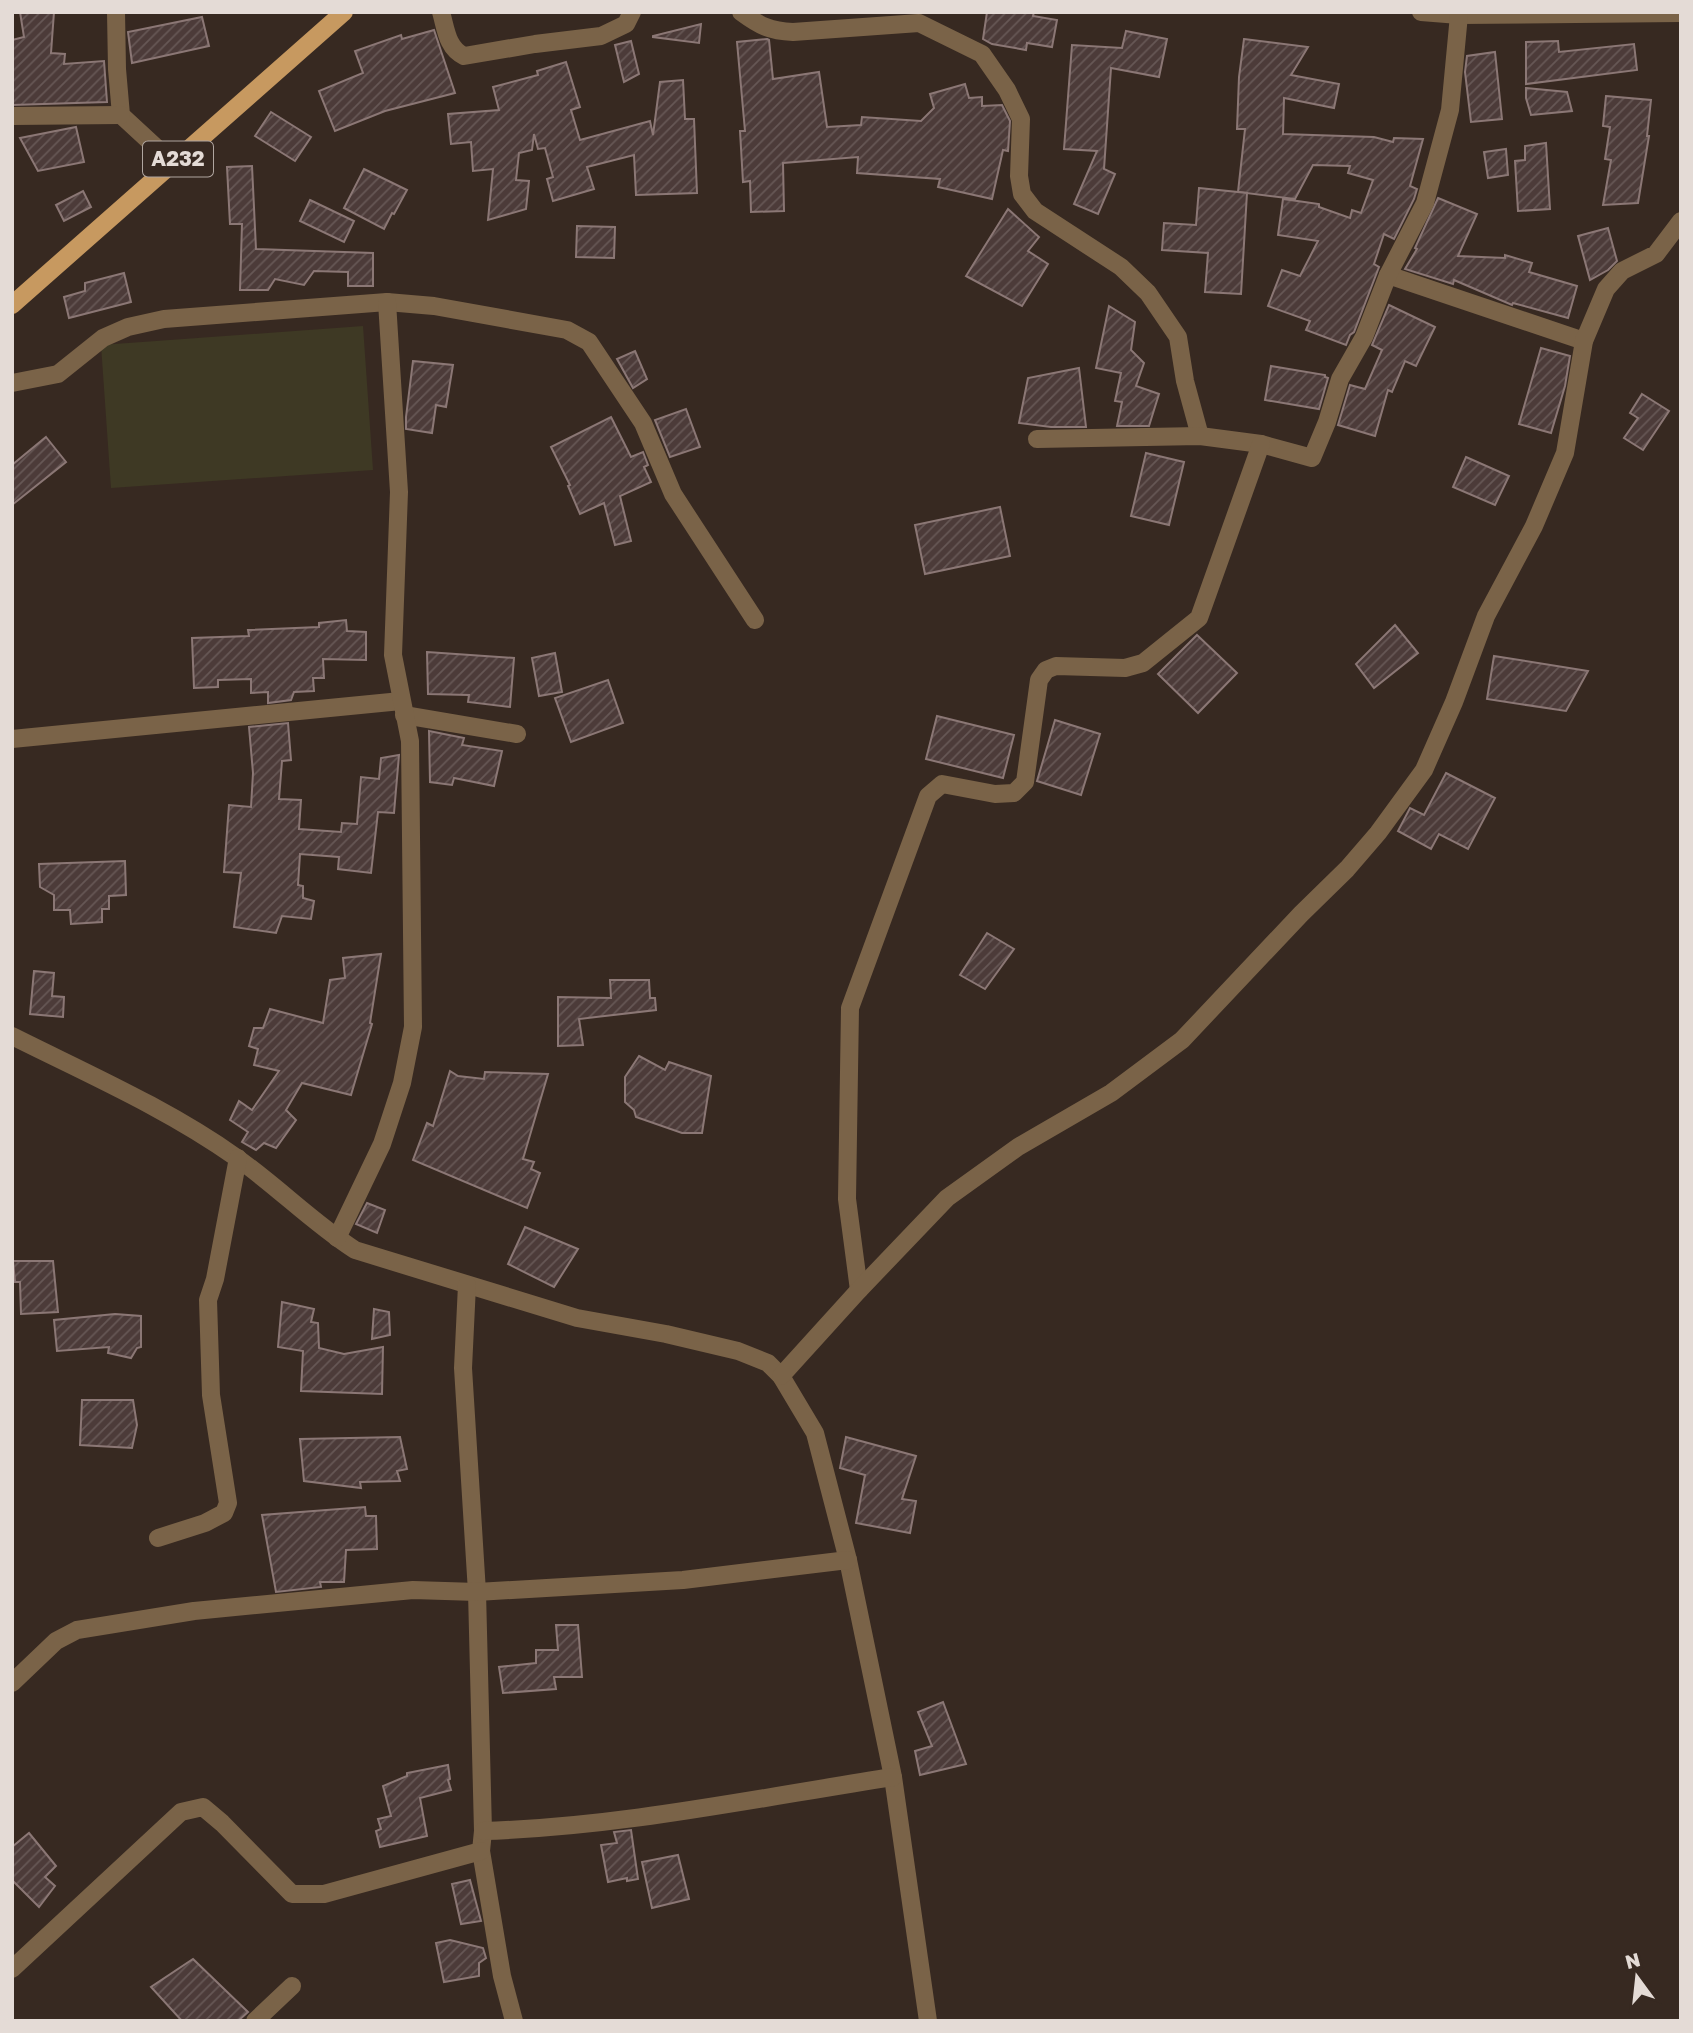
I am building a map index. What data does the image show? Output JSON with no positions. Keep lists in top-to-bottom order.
{
  "streets": {
    "main road": ["A232"]
  },
  "north": "top"
}
